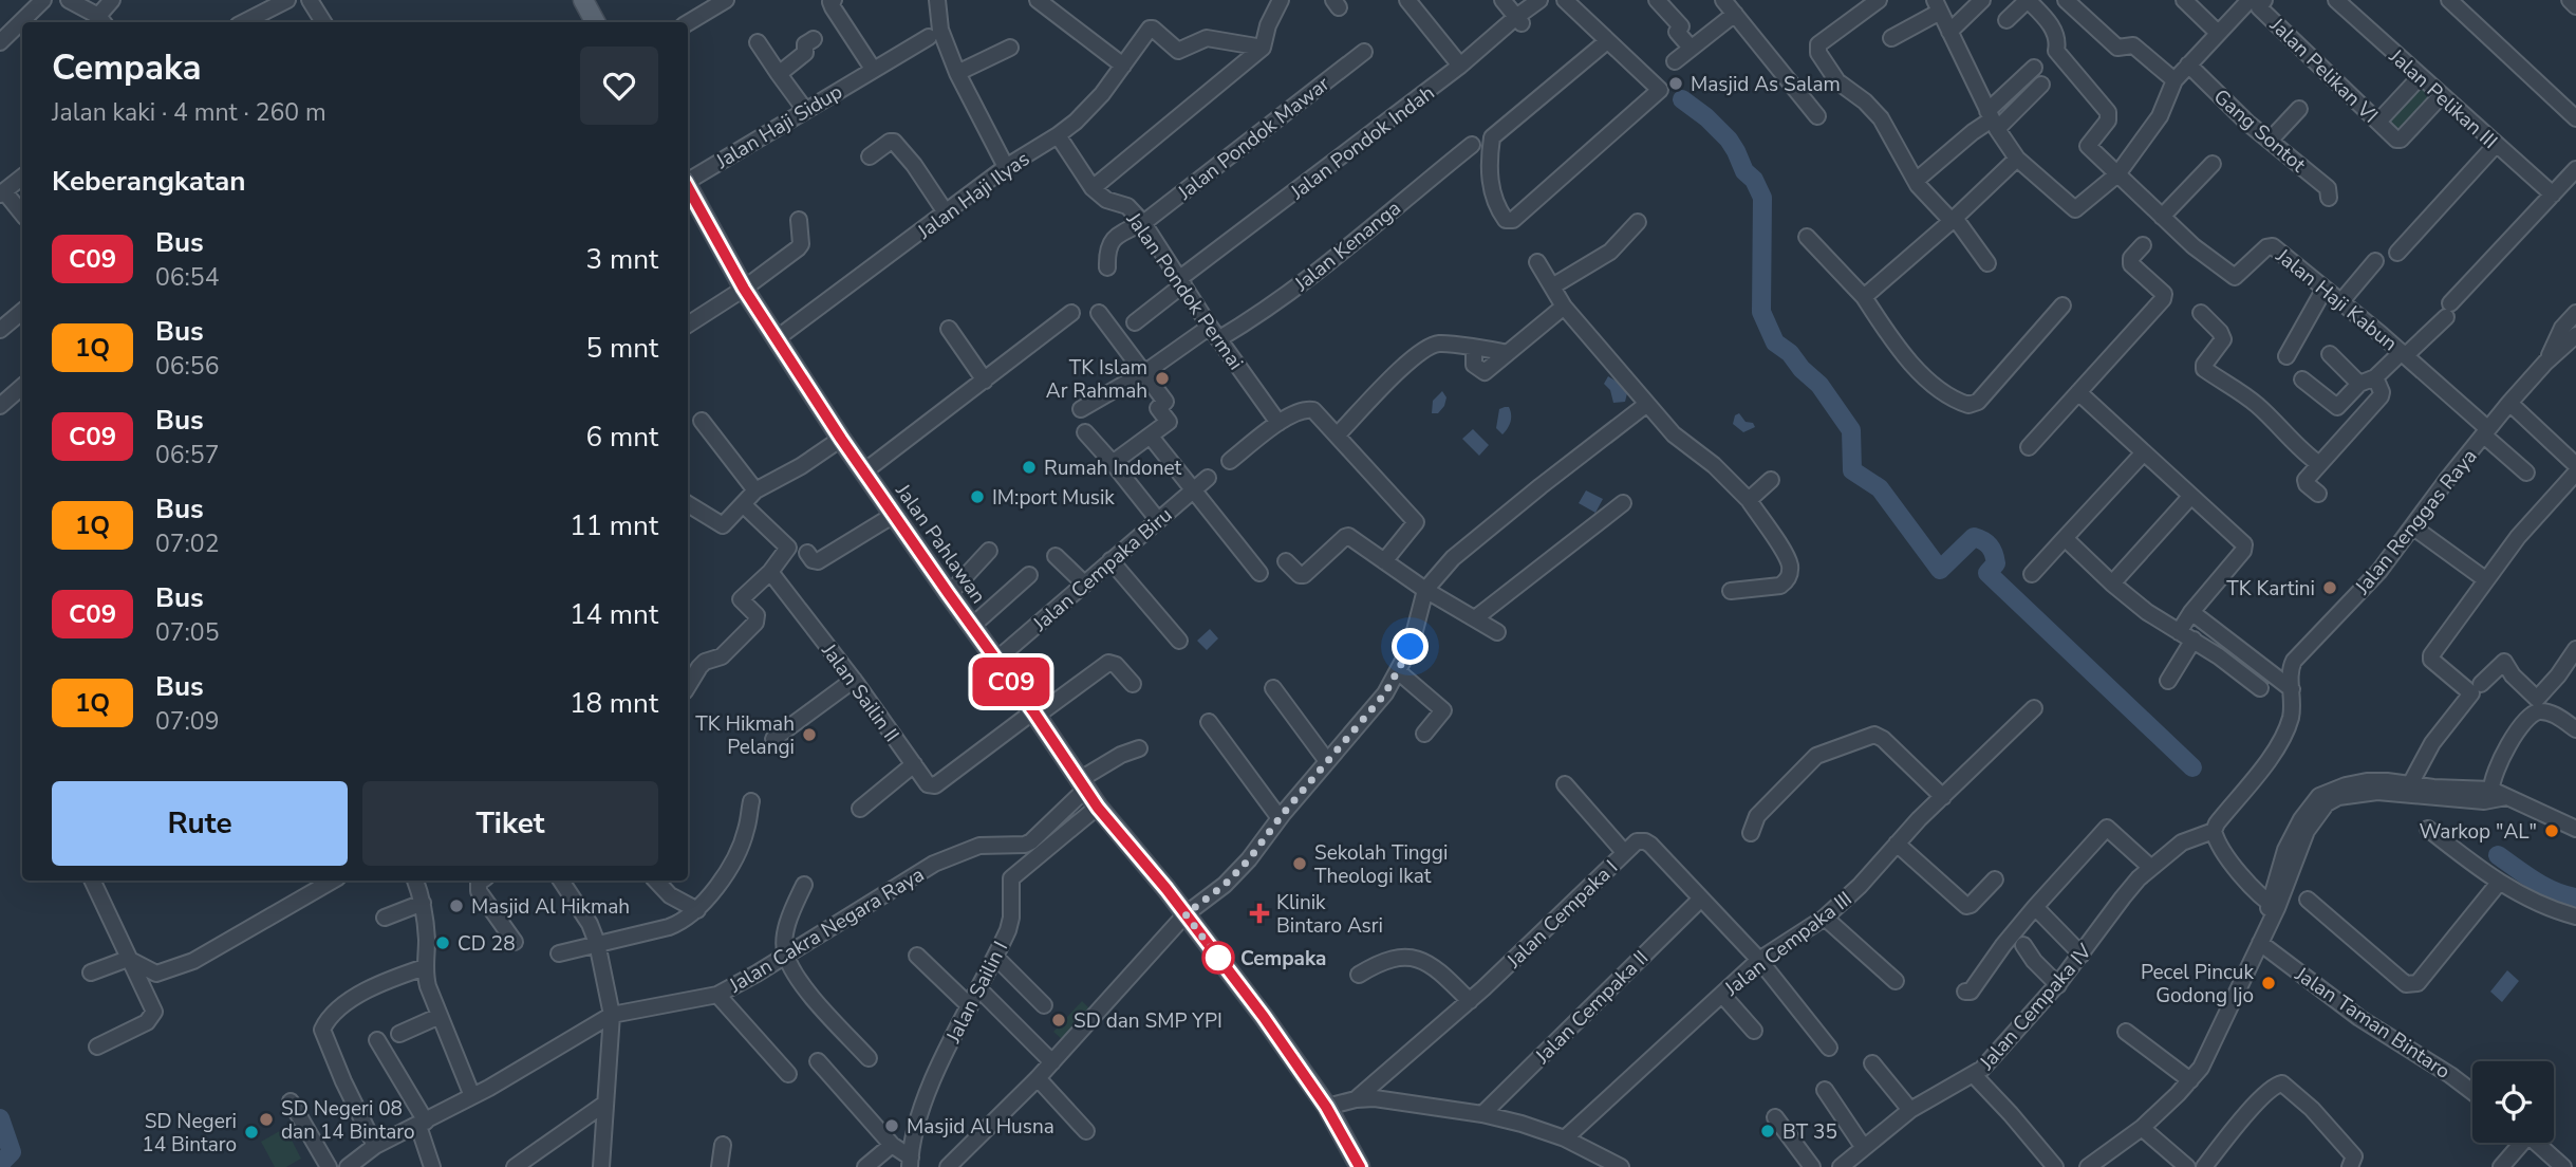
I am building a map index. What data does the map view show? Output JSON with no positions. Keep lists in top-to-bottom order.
{
  "streets": {
    "main road": ["Jalan Pahlawan"],
    "street": [
      "Jalan Pelikan VI",
      "Jalan Pelikan III",
      "Jalan Haji Sidup",
      "Gang Sontot",
      "Jalan Pondok Mawar",
      "Jalan Pondok Indah",
      "Jalan Haji Ilyas",
      "Jalan Kenanga",
      "Jalan Pondok Permai",
      "Jalan Haji Kabun",
      "Jalan Renggas Raya",
      "Jalan Cempaka Biru",
      "Jalan Sailin II",
      "Jalan Cempaka I",
      "Jalan Cakra Negara Raya",
      "Jalan Cempaka III",
      "Jalan Sailin I",
      "Jalan Cempaka II",
      "Jalan Cempaka IV",
      "Jalan Taman Bintaro"
    ]
  },
  "crossings": [
    ["Jalan Pelikan VI", "Jalan Pelikan III"],
    ["Jalan Pondok Mawar", "Jalan Pondok Permai"],
    ["Jalan Pondok Indah", "Jalan Pondok Permai"],
    ["Jalan Haji Ilyas", "Jalan Pondok Permai"],
    ["Jalan Haji Ilyas", "Jalan Pahlawan"],
    ["Jalan Kenanga", "Jalan Pondok Permai"],
    ["Jalan Haji Kabun", "Jalan Renggas Raya"],
    ["Jalan Renggas Raya", "Jalan Cempaka IV"],
    ["Jalan Pahlawan", "Jalan Cempaka Biru"],
    ["Jalan Pahlawan", "Jalan Sailin II"],
    ["Jalan Pahlawan", "Jalan Cakra Negara Raya"],
    ["Jalan Pahlawan", "Jalan Sailin I"],
    ["Jalan Cempaka I", "Jalan Cempaka III"],
    ["Jalan Cempaka I", "Jalan Cempaka II"],
    ["Jalan Cakra Negara Raya", "Jalan Sailin I"]
  ],
  "places": {
    "other": [
      "Masjid As Salam",
      "TK Islam Ar Rahmah",
      "Rumah Indonet",
      "IM:port Musik",
      "TK Kartini",
      "TK Hikmah Pelangi",
      "Warkop \"AL\"",
      "Sekolah Tinggi Theologi Ikat",
      "Masjid Al Hikmah",
      "CD 28",
      "Cempaka",
      "Pecel Pincuk Godong Ijo",
      "SD dan SMP YPI",
      "SD Negeri 08 dan 14 Bintaro",
      "Masjid Al Husna",
      "BT 35",
      "SD Negeri 14 Bintaro"
    ],
    "health": ["Klinik Bintaro Asri"]
  },
  "lines": ["bus line C09"],
  "page": {
    "on_map": "C09",
    "heading": [
      ["Cempaka", "Jalan kaki · 4 mnt · 260 m"],
      "Keberangkatan"
    ],
    "list": [
      {
        "mark": "C09",
        "name": "Bus",
        "note": "06:54",
        "value": "3 mnt"
      },
      {
        "mark": "1Q",
        "name": "Bus",
        "note": "06:56",
        "value": "5 mnt"
      },
      {
        "mark": "C09",
        "name": "Bus",
        "note": "06:57",
        "value": "6 mnt"
      },
      {
        "mark": "1Q",
        "name": "Bus",
        "note": "07:02",
        "value": "11 mnt"
      },
      {
        "mark": "C09",
        "name": "Bus",
        "note": "07:05",
        "value": "14 mnt"
      },
      {
        "mark": "1Q",
        "name": "Bus",
        "note": "07:09",
        "value": "18 mnt"
      }
    ],
    "buttons": ["Rute", "Tiket"]
  }
}
